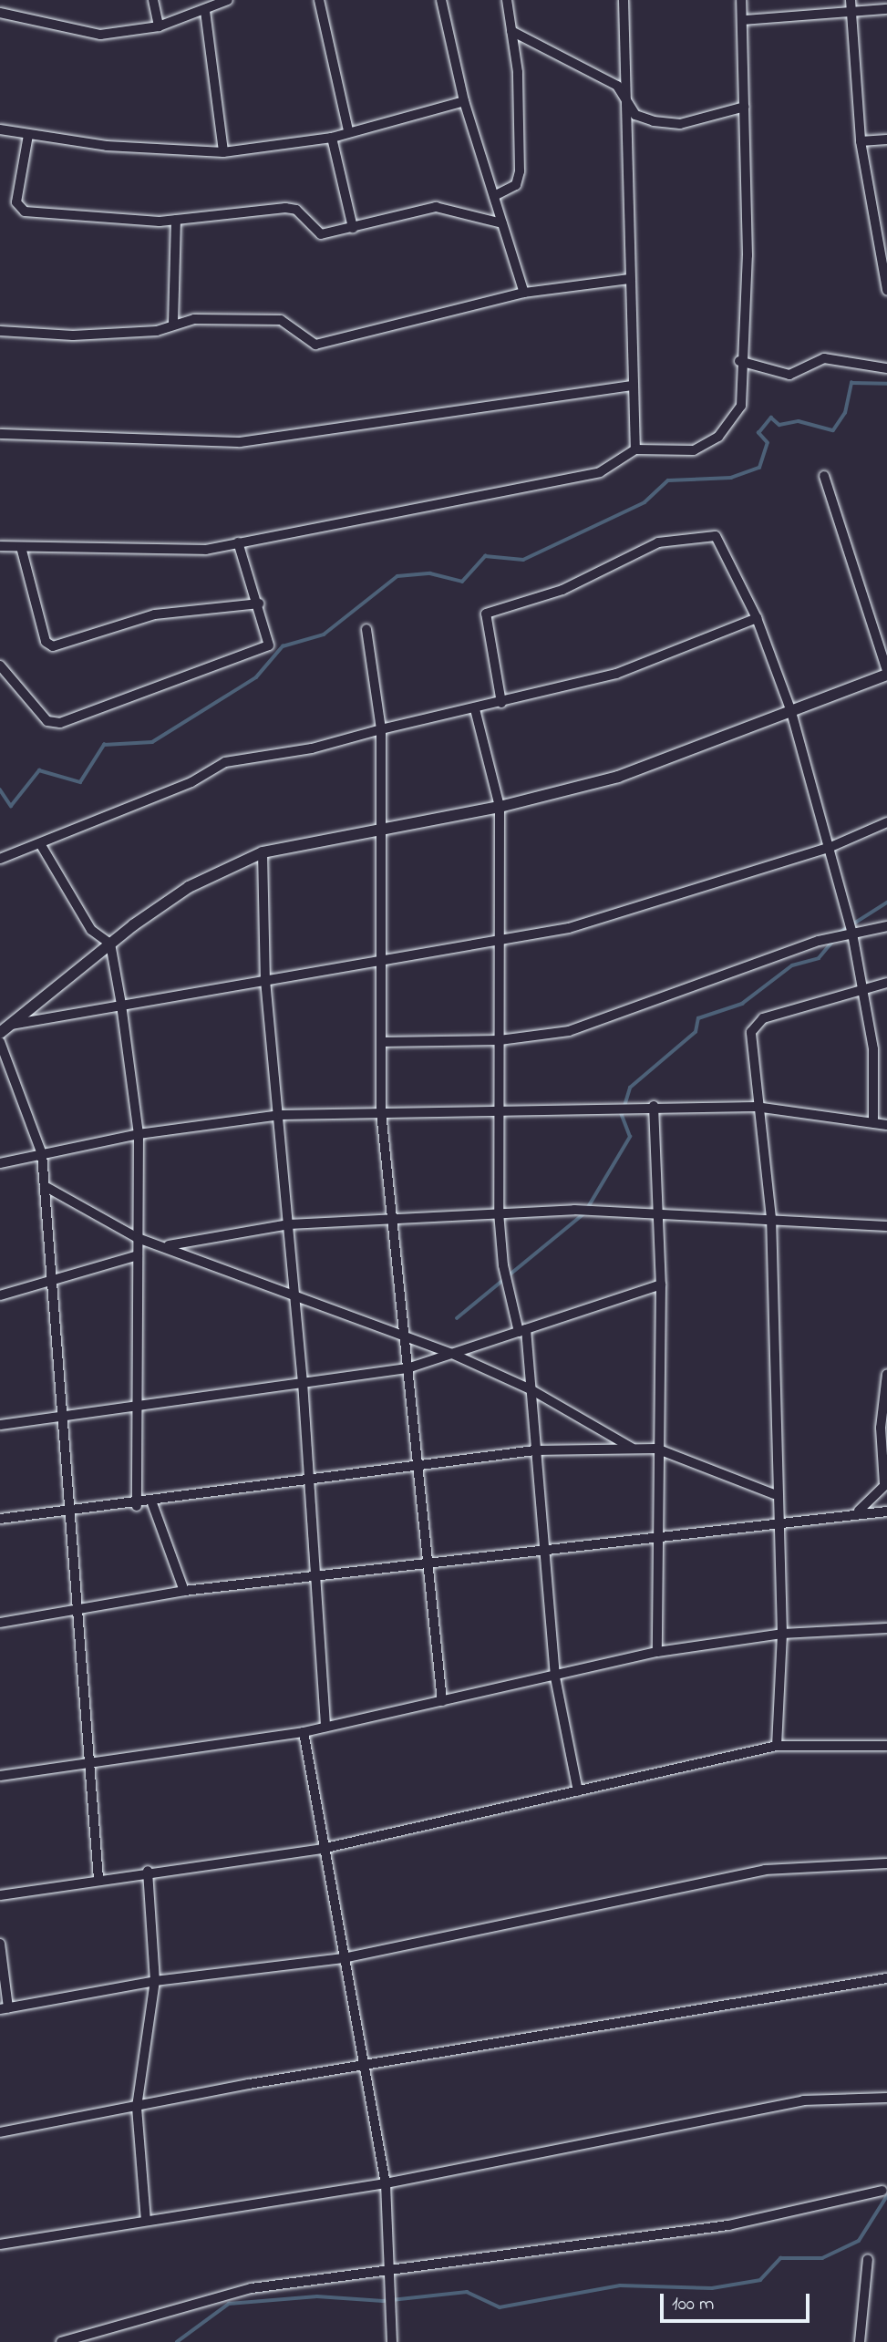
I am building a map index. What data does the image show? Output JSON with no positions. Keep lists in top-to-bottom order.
{
  "scale_bar": "100 m"
}
